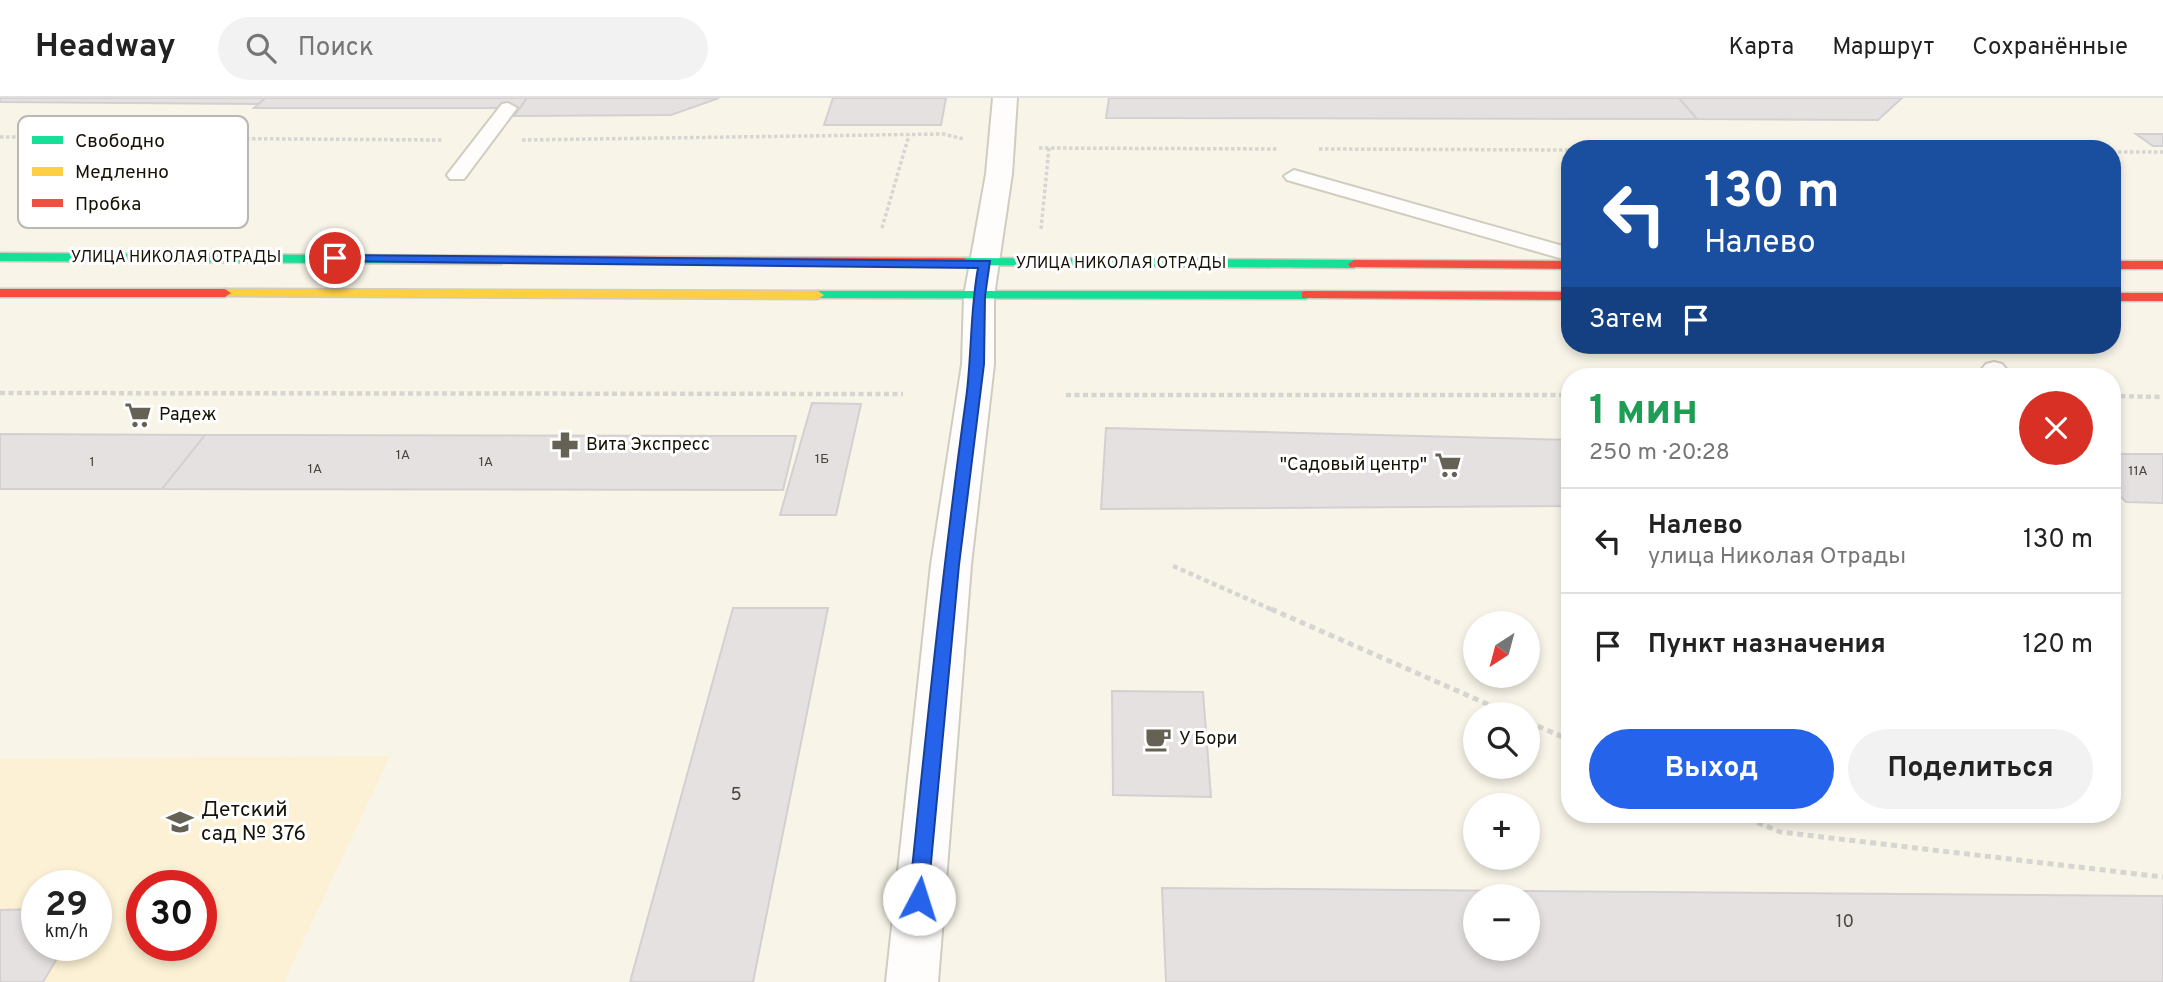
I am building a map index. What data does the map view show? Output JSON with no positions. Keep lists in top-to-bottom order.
{
  "streets": {
    "main road": ["УЛИЦА НИКОЛАЯ ОТРАДЫ"]
  },
  "places": {
    "supermarket": ["Радеж", "\"Садовый центр\""],
    "pharmacy": ["Вита Экспресс"],
    "cafe": ["У Бори"],
    "school or university": ["Детский сад № 376"]
  },
  "house_numbers": [
    "1А",
    "1Б",
    "1",
    "1А",
    "1А",
    "11А",
    "5",
    "10"
  ],
  "legend": ["Свободно", "Медленно", "Пробка"],
  "north": "bottom left",
  "page": {
    "header": "Headway",
    "search": "Поиск",
    "nav": ["Карта", "Маршрут", "Сохранённые"],
    "turn": ["130 m", "Налево"],
    "then": "Затем",
    "heading": ["1 мин", "250 m · 20:28"],
    "list": [
      {
        "name": "Налево",
        "note": "улица Николая Отрады",
        "value": "130 m"
      },
      {
        "name": "Пункт назначения",
        "value": "120 m"
      }
    ],
    "map_buttons": ["+", "−"],
    "buttons": ["Выход", "Поделиться"],
    "speed": "29 km/h",
    "limit": "30"
  }
}
